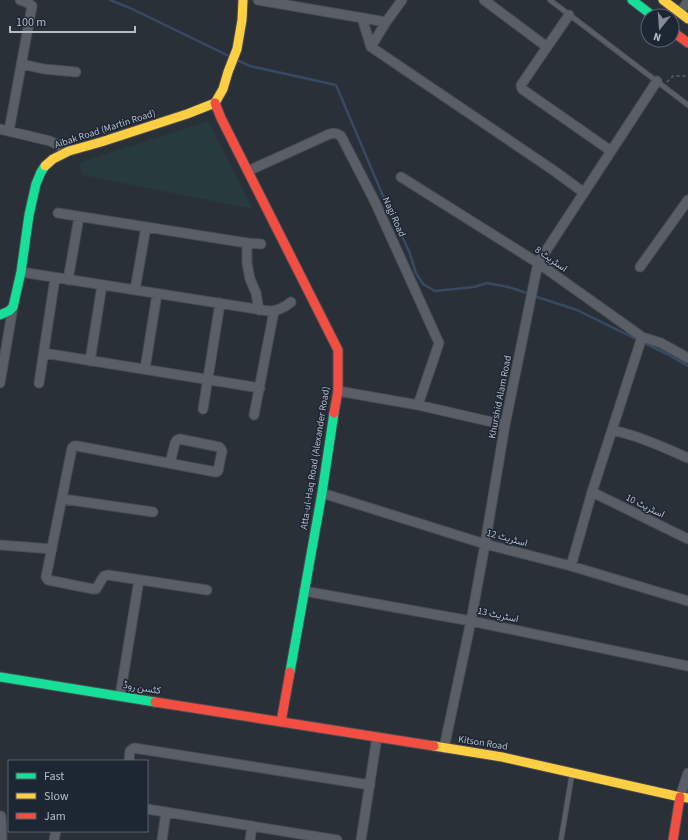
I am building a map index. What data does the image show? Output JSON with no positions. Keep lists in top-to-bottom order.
{
  "streets": {
    "main road": [
      "Aibak Road (Martin Road)",
      "Atta-ul-Haq Road (Alexander Road)",
      "کٹسن روڈ",
      "Kitson Road"
    ],
    "street": [
      "Nagi Road",
      "اسٹریٹ 8",
      "Khurshid Alam Road",
      "اسٹریٹ 10",
      "اسٹریٹ 12",
      "اسٹریٹ 13"
    ]
  },
  "crossings": [
    ["Aibak Road (Martin Road)", "Atta-ul-Haq Road (Alexander Road)"],
    ["Nagi Road", "Atta-ul-Haq Road (Alexander Road)"],
    ["اسٹریٹ 8", "Khurshid Alam Road"],
    ["Khurshid Alam Road", "اسٹریٹ 12"],
    ["Khurshid Alam Road", "اسٹریٹ 13"],
    ["Khurshid Alam Road", "Kitson Road"],
    ["Atta-ul-Haq Road (Alexander Road)", "اسٹریٹ 12"],
    ["Atta-ul-Haq Road (Alexander Road)", "اسٹریٹ 13"],
    ["Atta-ul-Haq Road (Alexander Road)", "کٹسن روڈ"],
    ["Atta-ul-Haq Road (Alexander Road)", "Kitson Road"],
    ["کٹسن روڈ", "Kitson Road"]
  ],
  "legend": ["Fast", "Slow", "Jam"],
  "scale_bar": "100 m",
  "north": "bottom"
}
